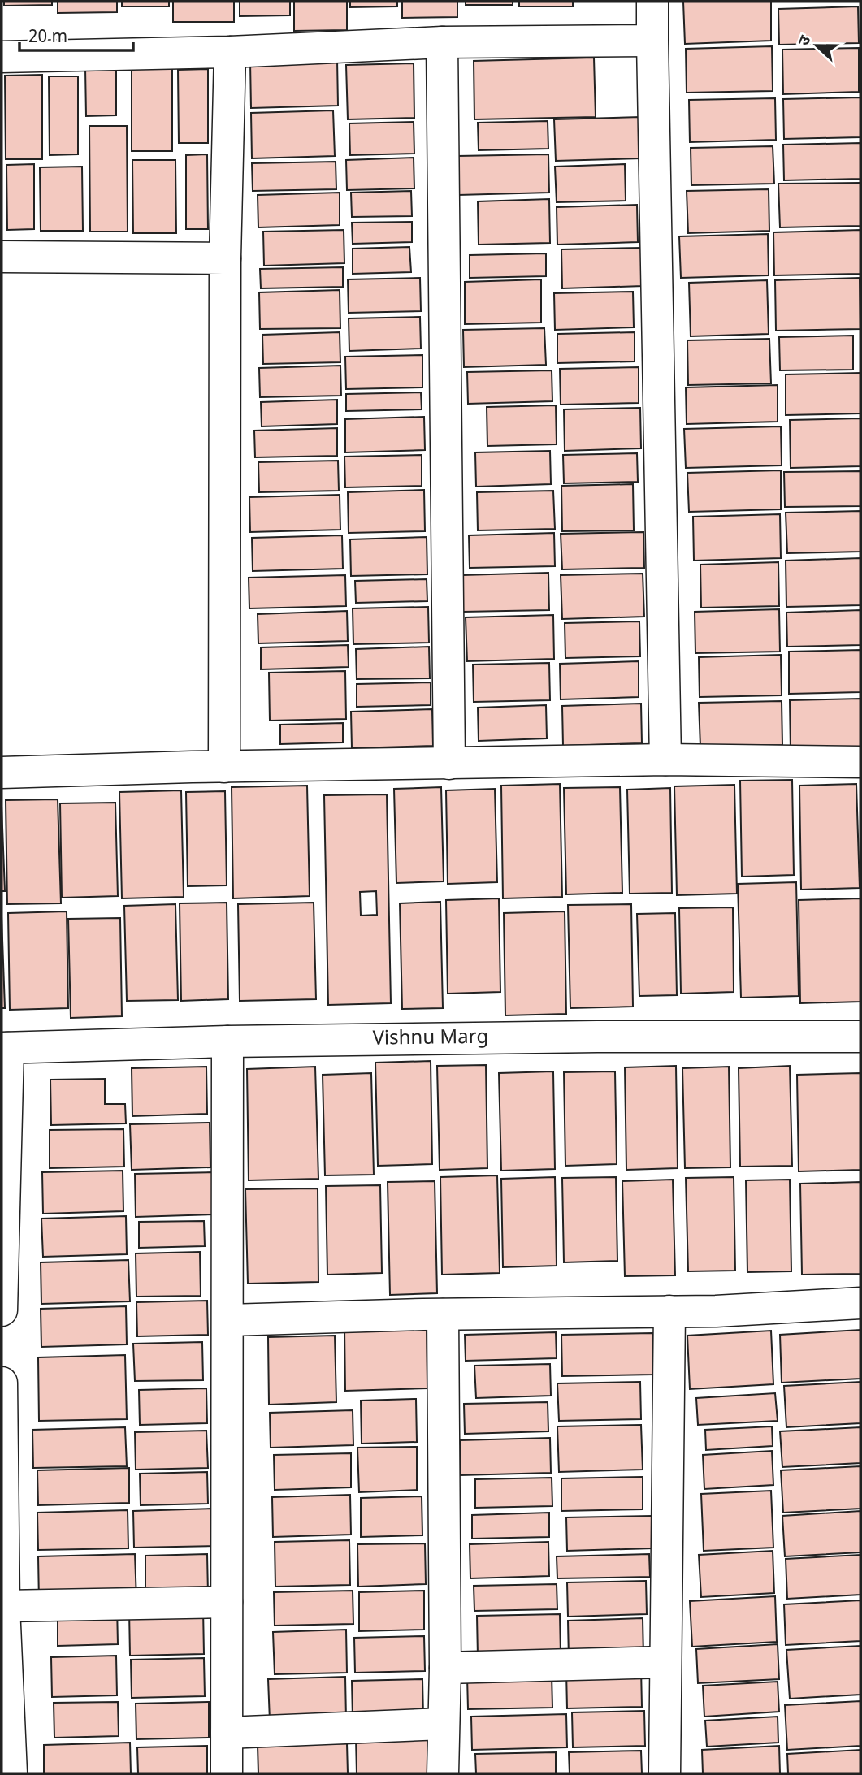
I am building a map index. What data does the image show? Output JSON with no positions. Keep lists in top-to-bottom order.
{
  "streets": {
    "street": ["Vishnu Marg"]
  },
  "scale_bar": "20 m",
  "north": "left"
}
